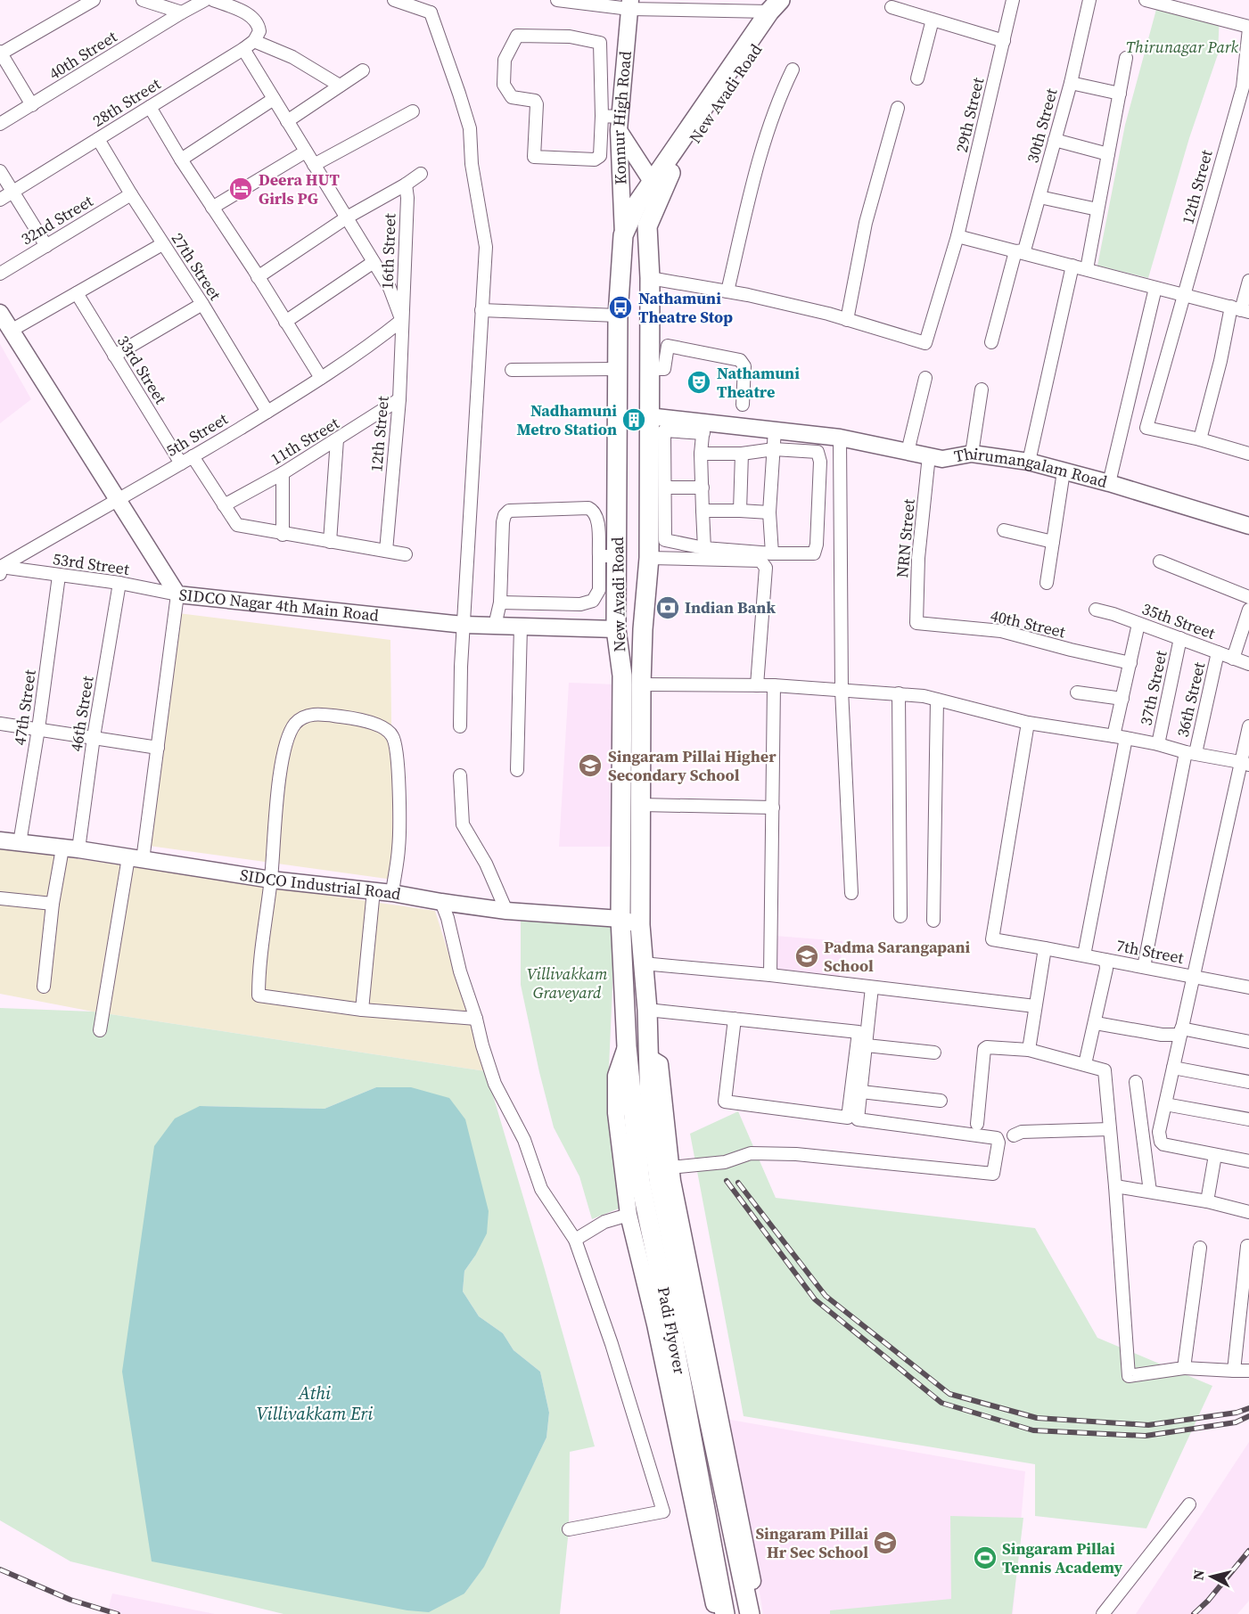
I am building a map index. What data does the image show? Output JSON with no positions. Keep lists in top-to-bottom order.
{
  "streets": {
    "main road": ["New Avadi Road", "Padi Flyover"],
    "street": [
      "40th Street",
      "28th Street",
      "29th Street",
      "Konnur High Road",
      "30th Street",
      "12th Street",
      "32nd Street",
      "16th Street",
      "27th Street",
      "33rd Street",
      "5th Street",
      "11th Street",
      "Thirumangalam Road",
      "NRN Street",
      "53rd Street",
      "SIDCO Nagar 4th Main Road",
      "35th Street",
      "37th Street",
      "36th Street",
      "47th Street",
      "46th Street",
      "SIDCO Industrial Road",
      "7th Street"
    ]
  },
  "crossings": [
    ["40th Street", "NRN Street"],
    ["New Avadi Road", "Konnur High Road"],
    ["New Avadi Road", "Thirumangalam Road"],
    ["New Avadi Road", "SIDCO Nagar 4th Main Road"],
    ["New Avadi Road", "SIDCO Industrial Road"],
    ["New Avadi Road", "Padi Flyover"],
    ["28th Street", "27th Street"],
    ["12th Street", "16th Street"],
    ["12th Street", "5th Street"],
    ["12th Street", "11th Street"],
    ["32nd Street", "27th Street"],
    ["16th Street", "5th Street"],
    ["27th Street", "5th Street"],
    ["33rd Street", "5th Street"],
    ["5th Street", "53rd Street"],
    ["5th Street", "SIDCO Nagar 4th Main Road"],
    ["Thirumangalam Road", "NRN Street"],
    ["53rd Street", "SIDCO Nagar 4th Main Road"],
    ["53rd Street", "47th Street"],
    ["53rd Street", "46th Street"],
    ["35th Street", "37th Street"],
    ["35th Street", "36th Street"],
    ["36th Street", "7th Street"],
    ["47th Street", "SIDCO Industrial Road"],
    ["46th Street", "SIDCO Industrial Road"]
  ],
  "water": ["Athi Villivakkam Eri"],
  "parks": ["Thirunagar Park", "Villivakkam Graveyard"],
  "places": {
    "hotel": ["Deera HUT Girls PG"],
    "bus stop": ["Nathamuni Theatre Stop"],
    "theatre": ["Nathamuni Theatre"],
    "building": ["Nadhamuni Metro Station"],
    "bank": ["Indian Bank"],
    "school or university": ["Singaram Pillai Higher Secondary School", "Padma Sarangapani School", "Singaram Pillai Hr Sec School"],
    "sports": ["Singaram Pillai Tennis Academy"]
  },
  "north": "left"
}
